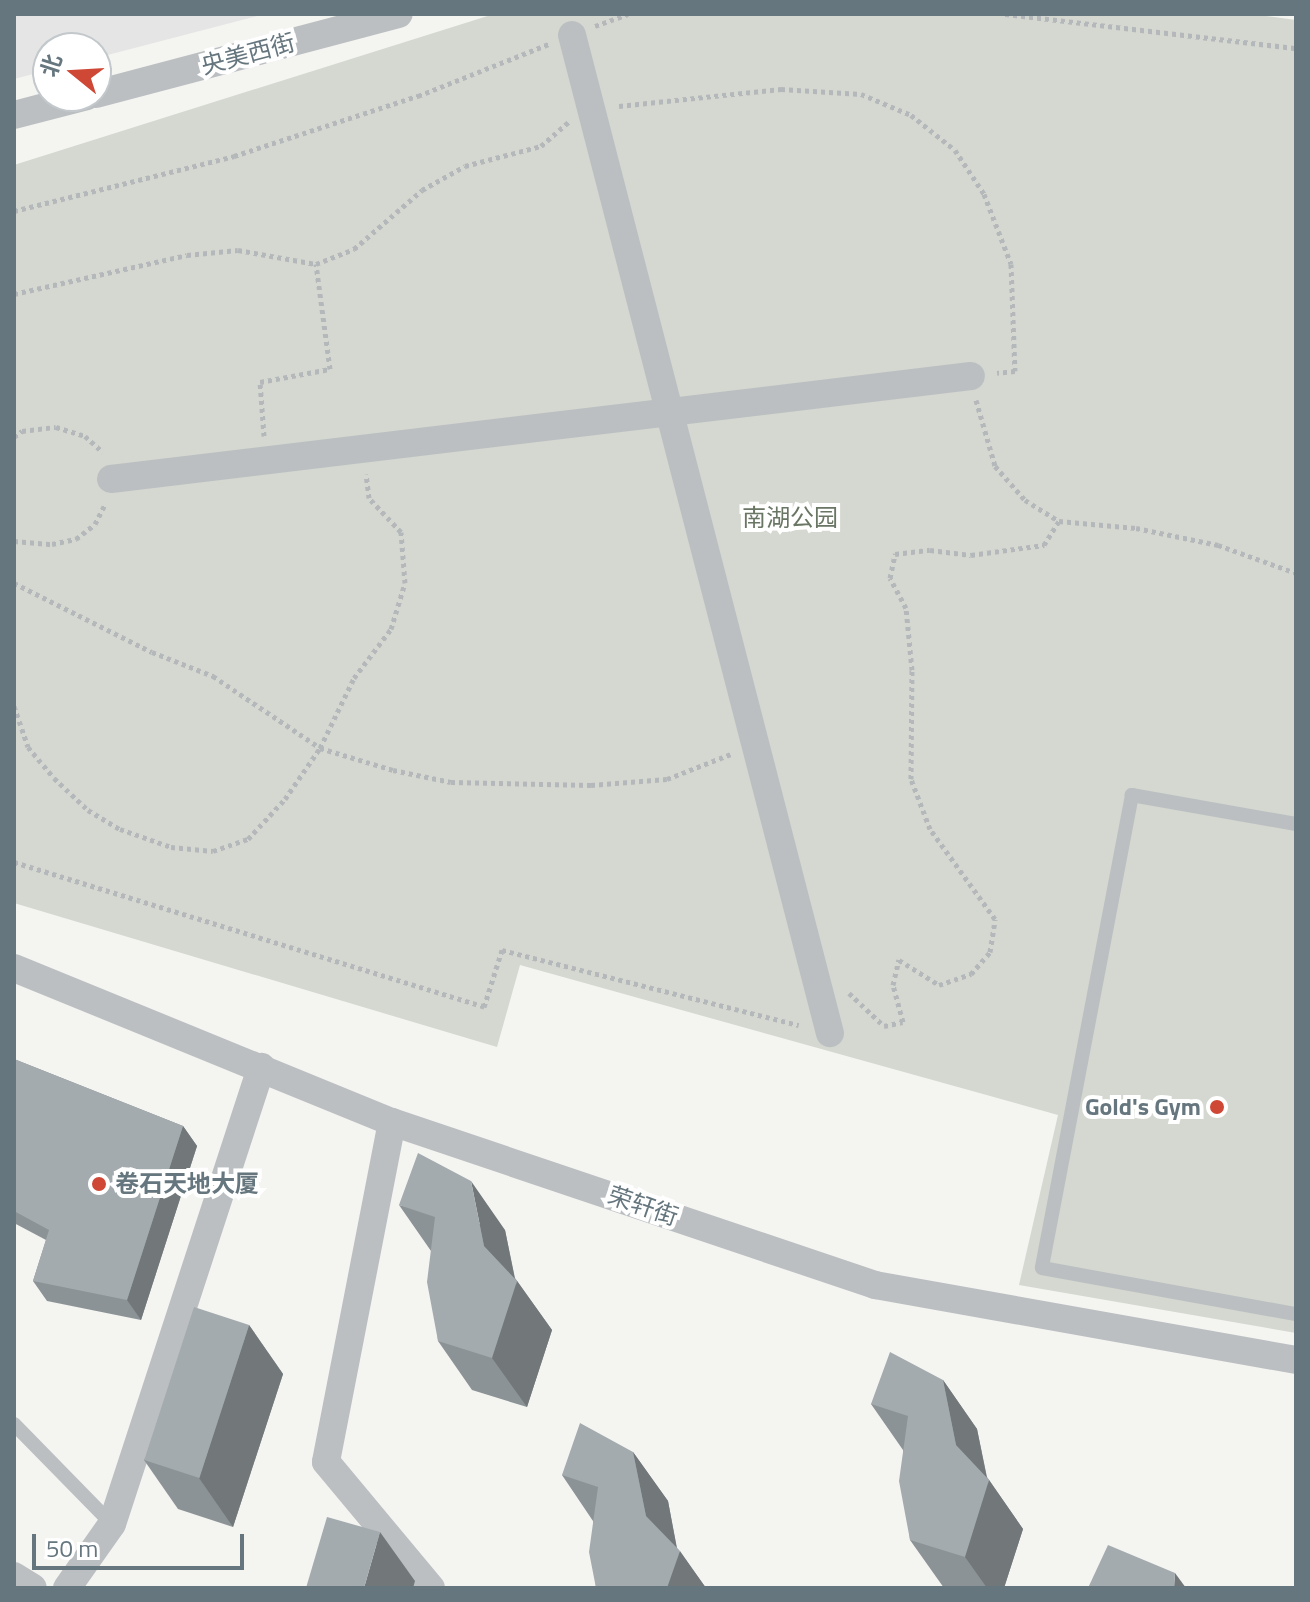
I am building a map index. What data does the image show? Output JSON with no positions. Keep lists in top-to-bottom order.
{
  "streets": {
    "street": ["央美西街", "荣轩街"]
  },
  "parks": ["南湖公园"],
  "places": ["Gold's Gym", "卷石天地大厦"],
  "scale_bar": "50 m",
  "north": "left"
}
